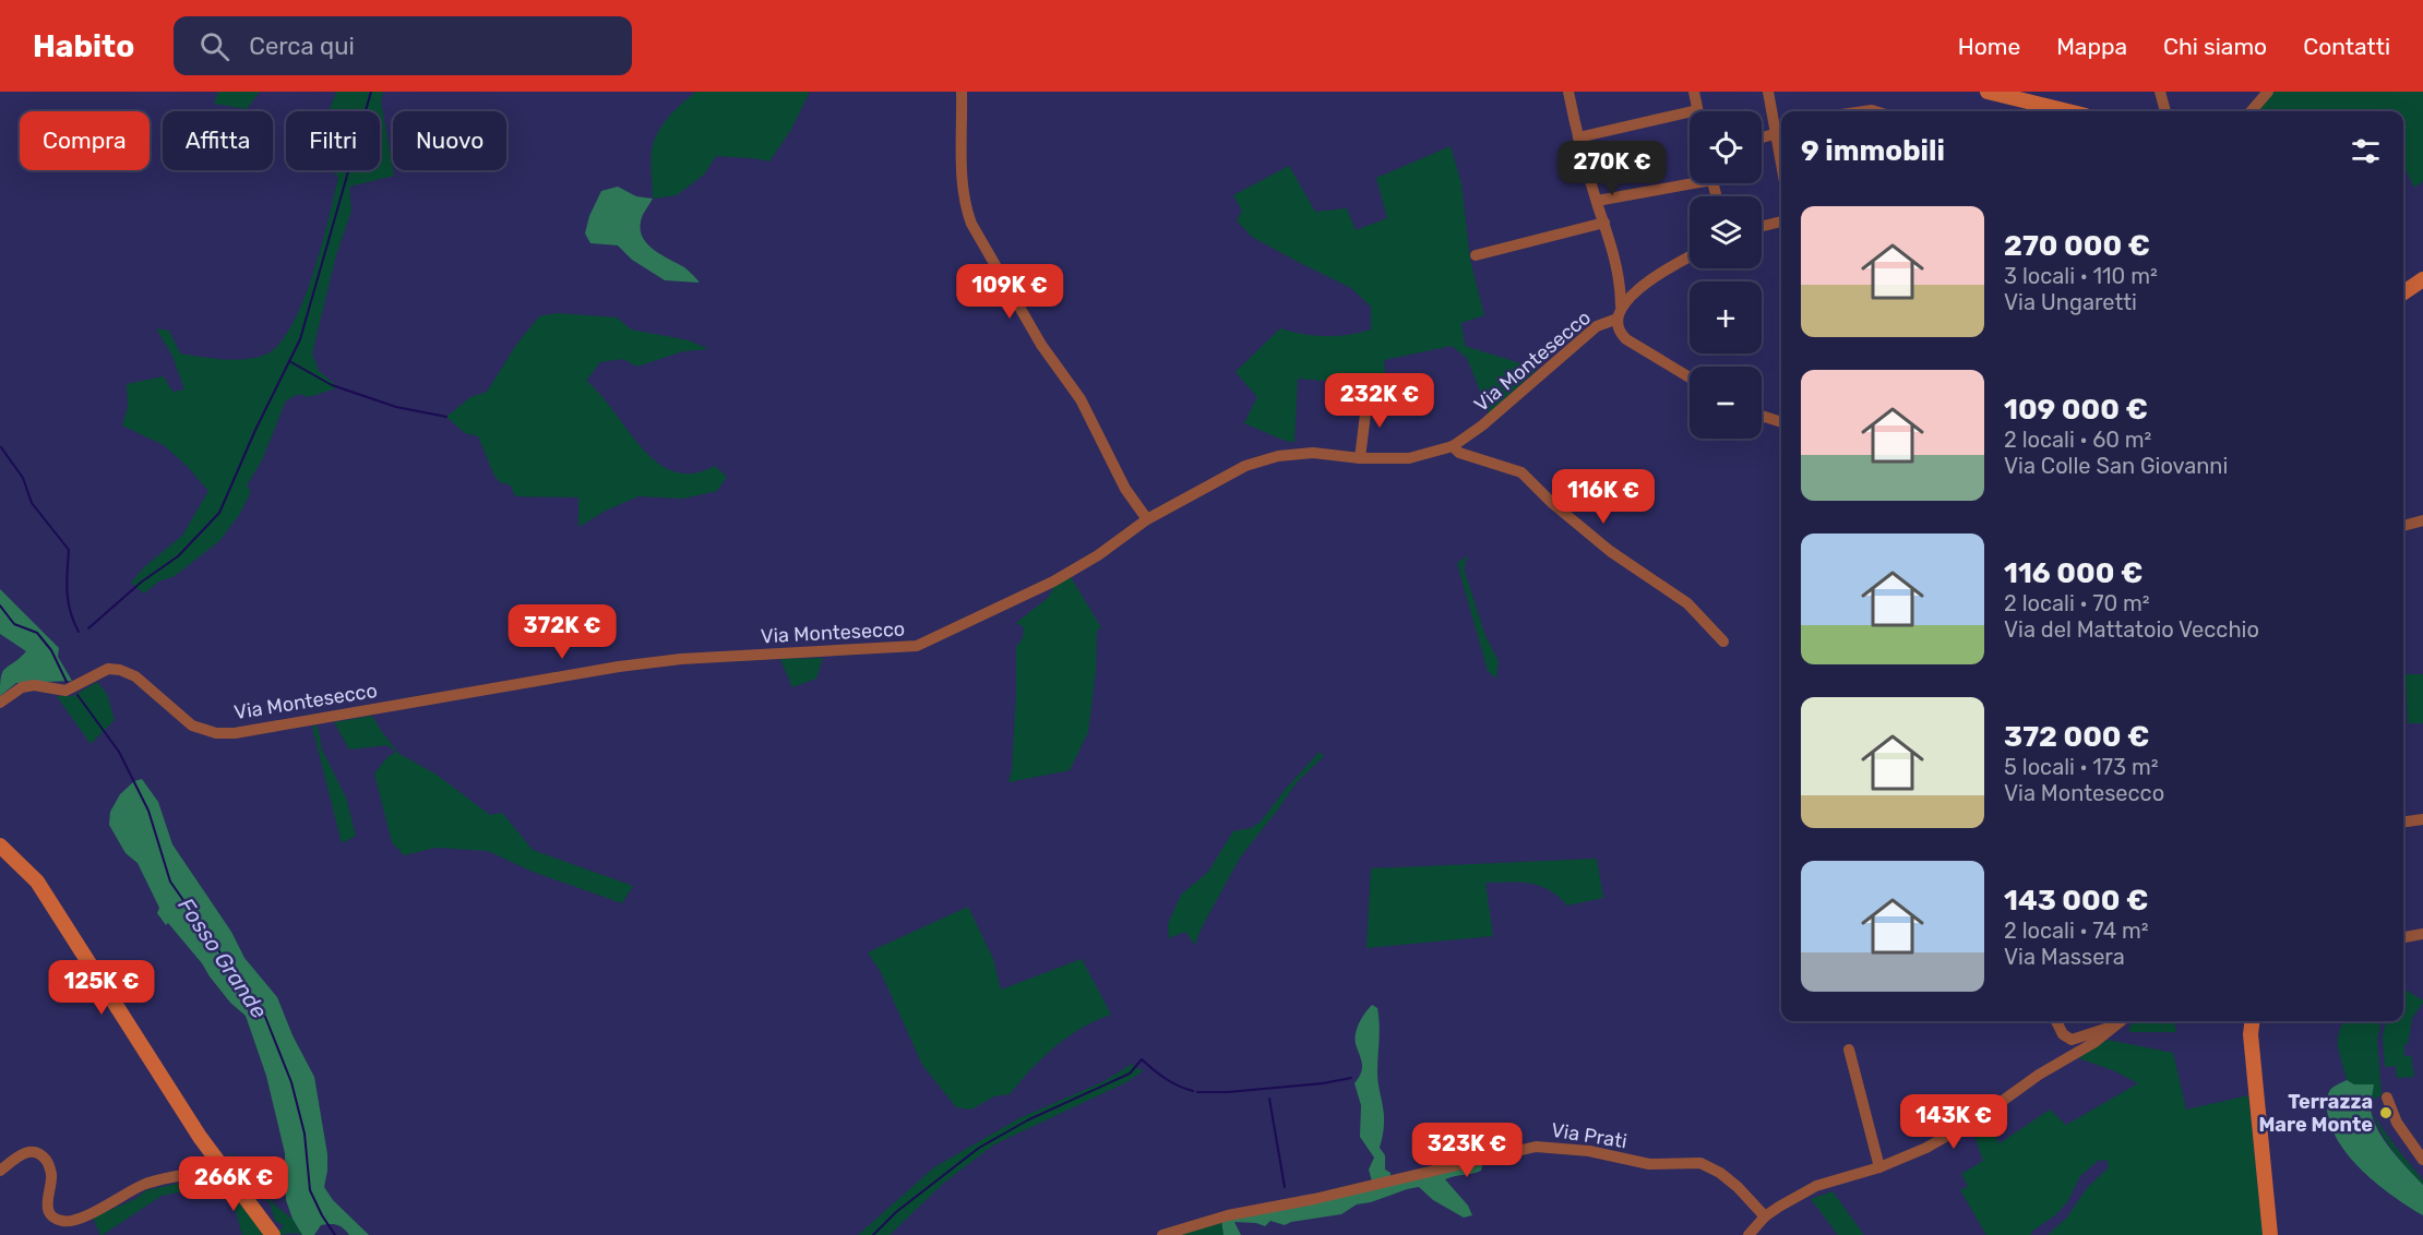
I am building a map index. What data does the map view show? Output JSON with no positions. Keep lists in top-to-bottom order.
{
  "streets": {
    "street": ["Via Montesecco", "Via Prati"]
  },
  "water": ["Fosso Grande"],
  "places": ["Terrazza Mare Monte"],
  "page": {
    "header": "Habito",
    "search": "Cerca qui",
    "nav": [
      "Home",
      "Mappa",
      "Chi siamo",
      "Contatti"
    ],
    "map_buttons": ["+", "−"],
    "chip": [
      "Compra",
      "Affitta",
      "Filtri",
      "Nuovo"
    ],
    "heading": "9 immobili",
    "price": [
      "270K €",
      "109K €",
      "232K €",
      "116K €",
      "372K €",
      "125K €",
      "143K €",
      "323K €",
      "266K €"
    ],
    "list": [
      {
        "name": "270 000 €",
        "note": "3 locali · 110 m² · Via Ungaretti"
      },
      {
        "name": "109 000 €",
        "note": "2 locali · 60 m² · Via Colle San Giovanni"
      },
      {
        "name": "116 000 €",
        "note": "2 locali · 70 m² · Via del Mattatoio Vecchio"
      },
      {
        "name": "372 000 €",
        "note": "5 locali · 173 m² · Via Montesecco"
      },
      {
        "name": "143 000 €",
        "note": "2 locali · 74 m² · Via Massera"
      }
    ]
  }
}
